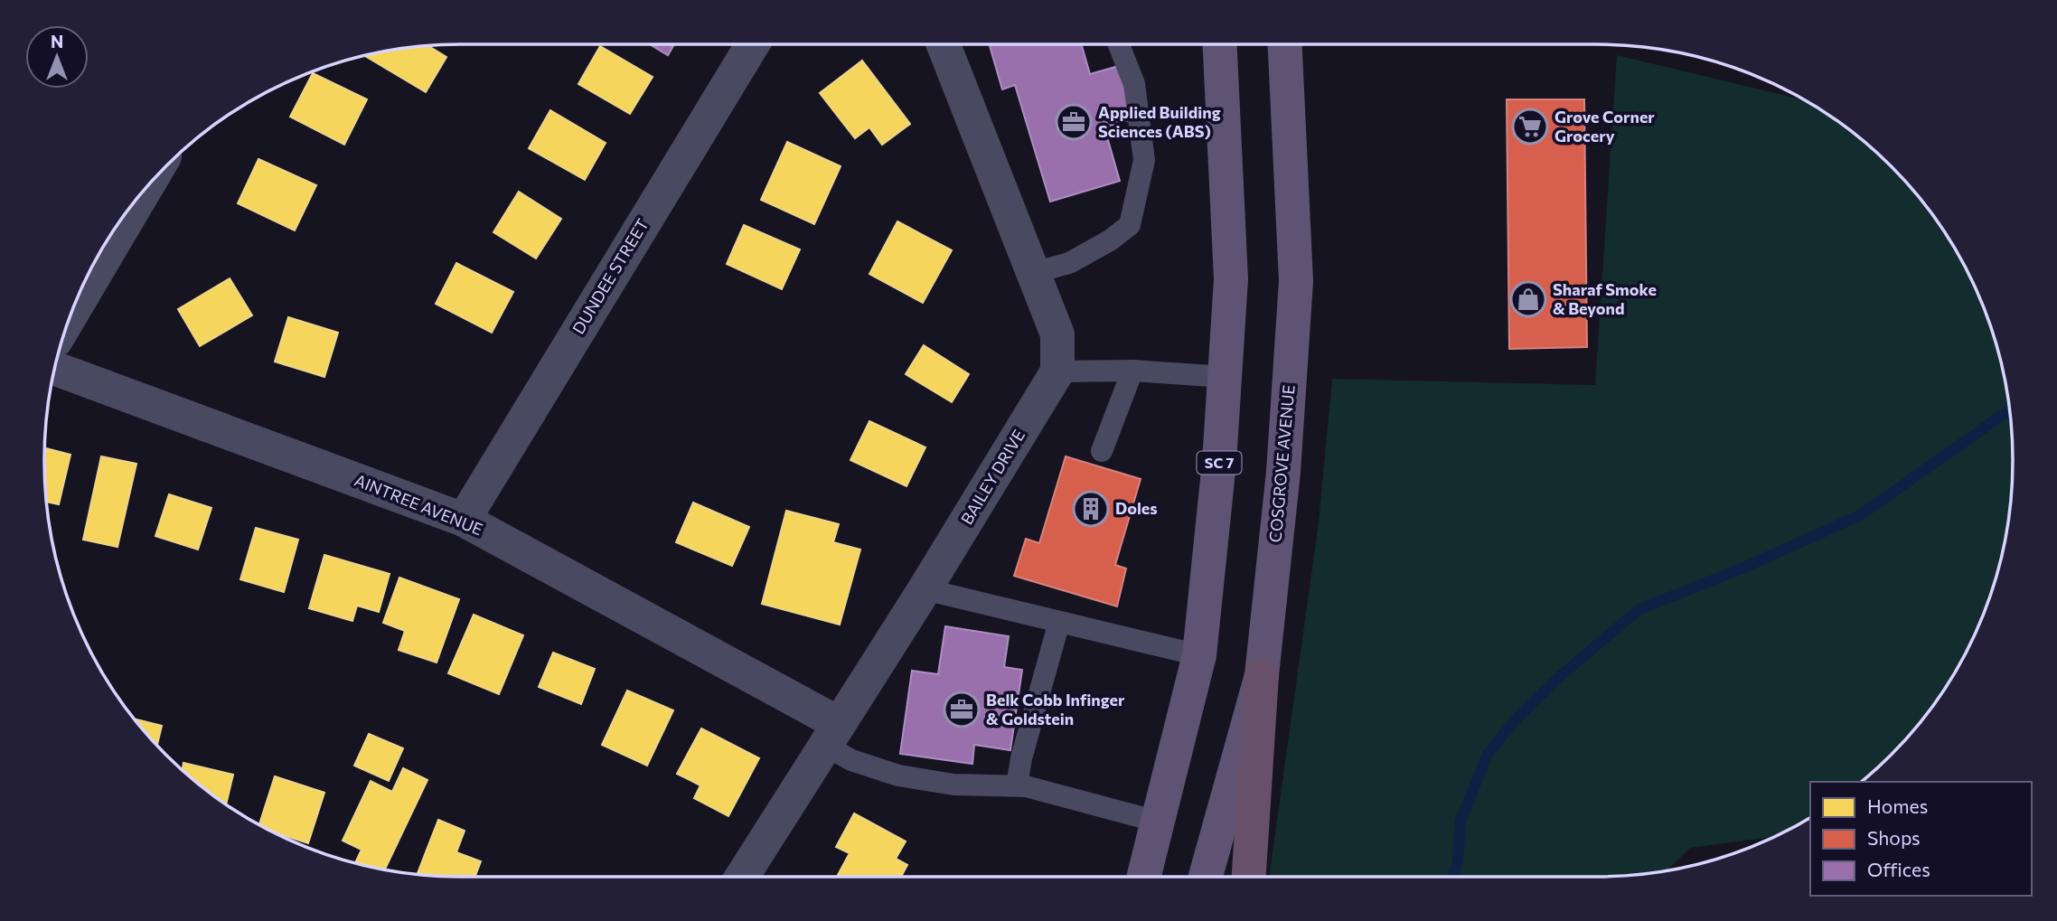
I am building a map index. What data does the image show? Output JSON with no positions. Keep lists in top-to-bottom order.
{
  "streets": {
    "main road": ["SC 7", "COSGROVE AVENUE"],
    "street": ["DUNDEE STREET", "BAILEY DRIVE", "AINTREE AVENUE"]
  },
  "crossings": [
    ["DUNDEE STREET", "AINTREE AVENUE"],
    ["BAILEY DRIVE", "AINTREE AVENUE"]
  ],
  "places": {
    "office": ["Applied Building Sciences (ABS)", "Belk Cobb Infinger & Goldstein"],
    "supermarket": ["Grove Corner Grocery"],
    "shop": ["Sharaf Smoke & Beyond"],
    "building": ["Doles"]
  },
  "legend": ["Homes", "Shops", "Offices"],
  "north": "top"
}
